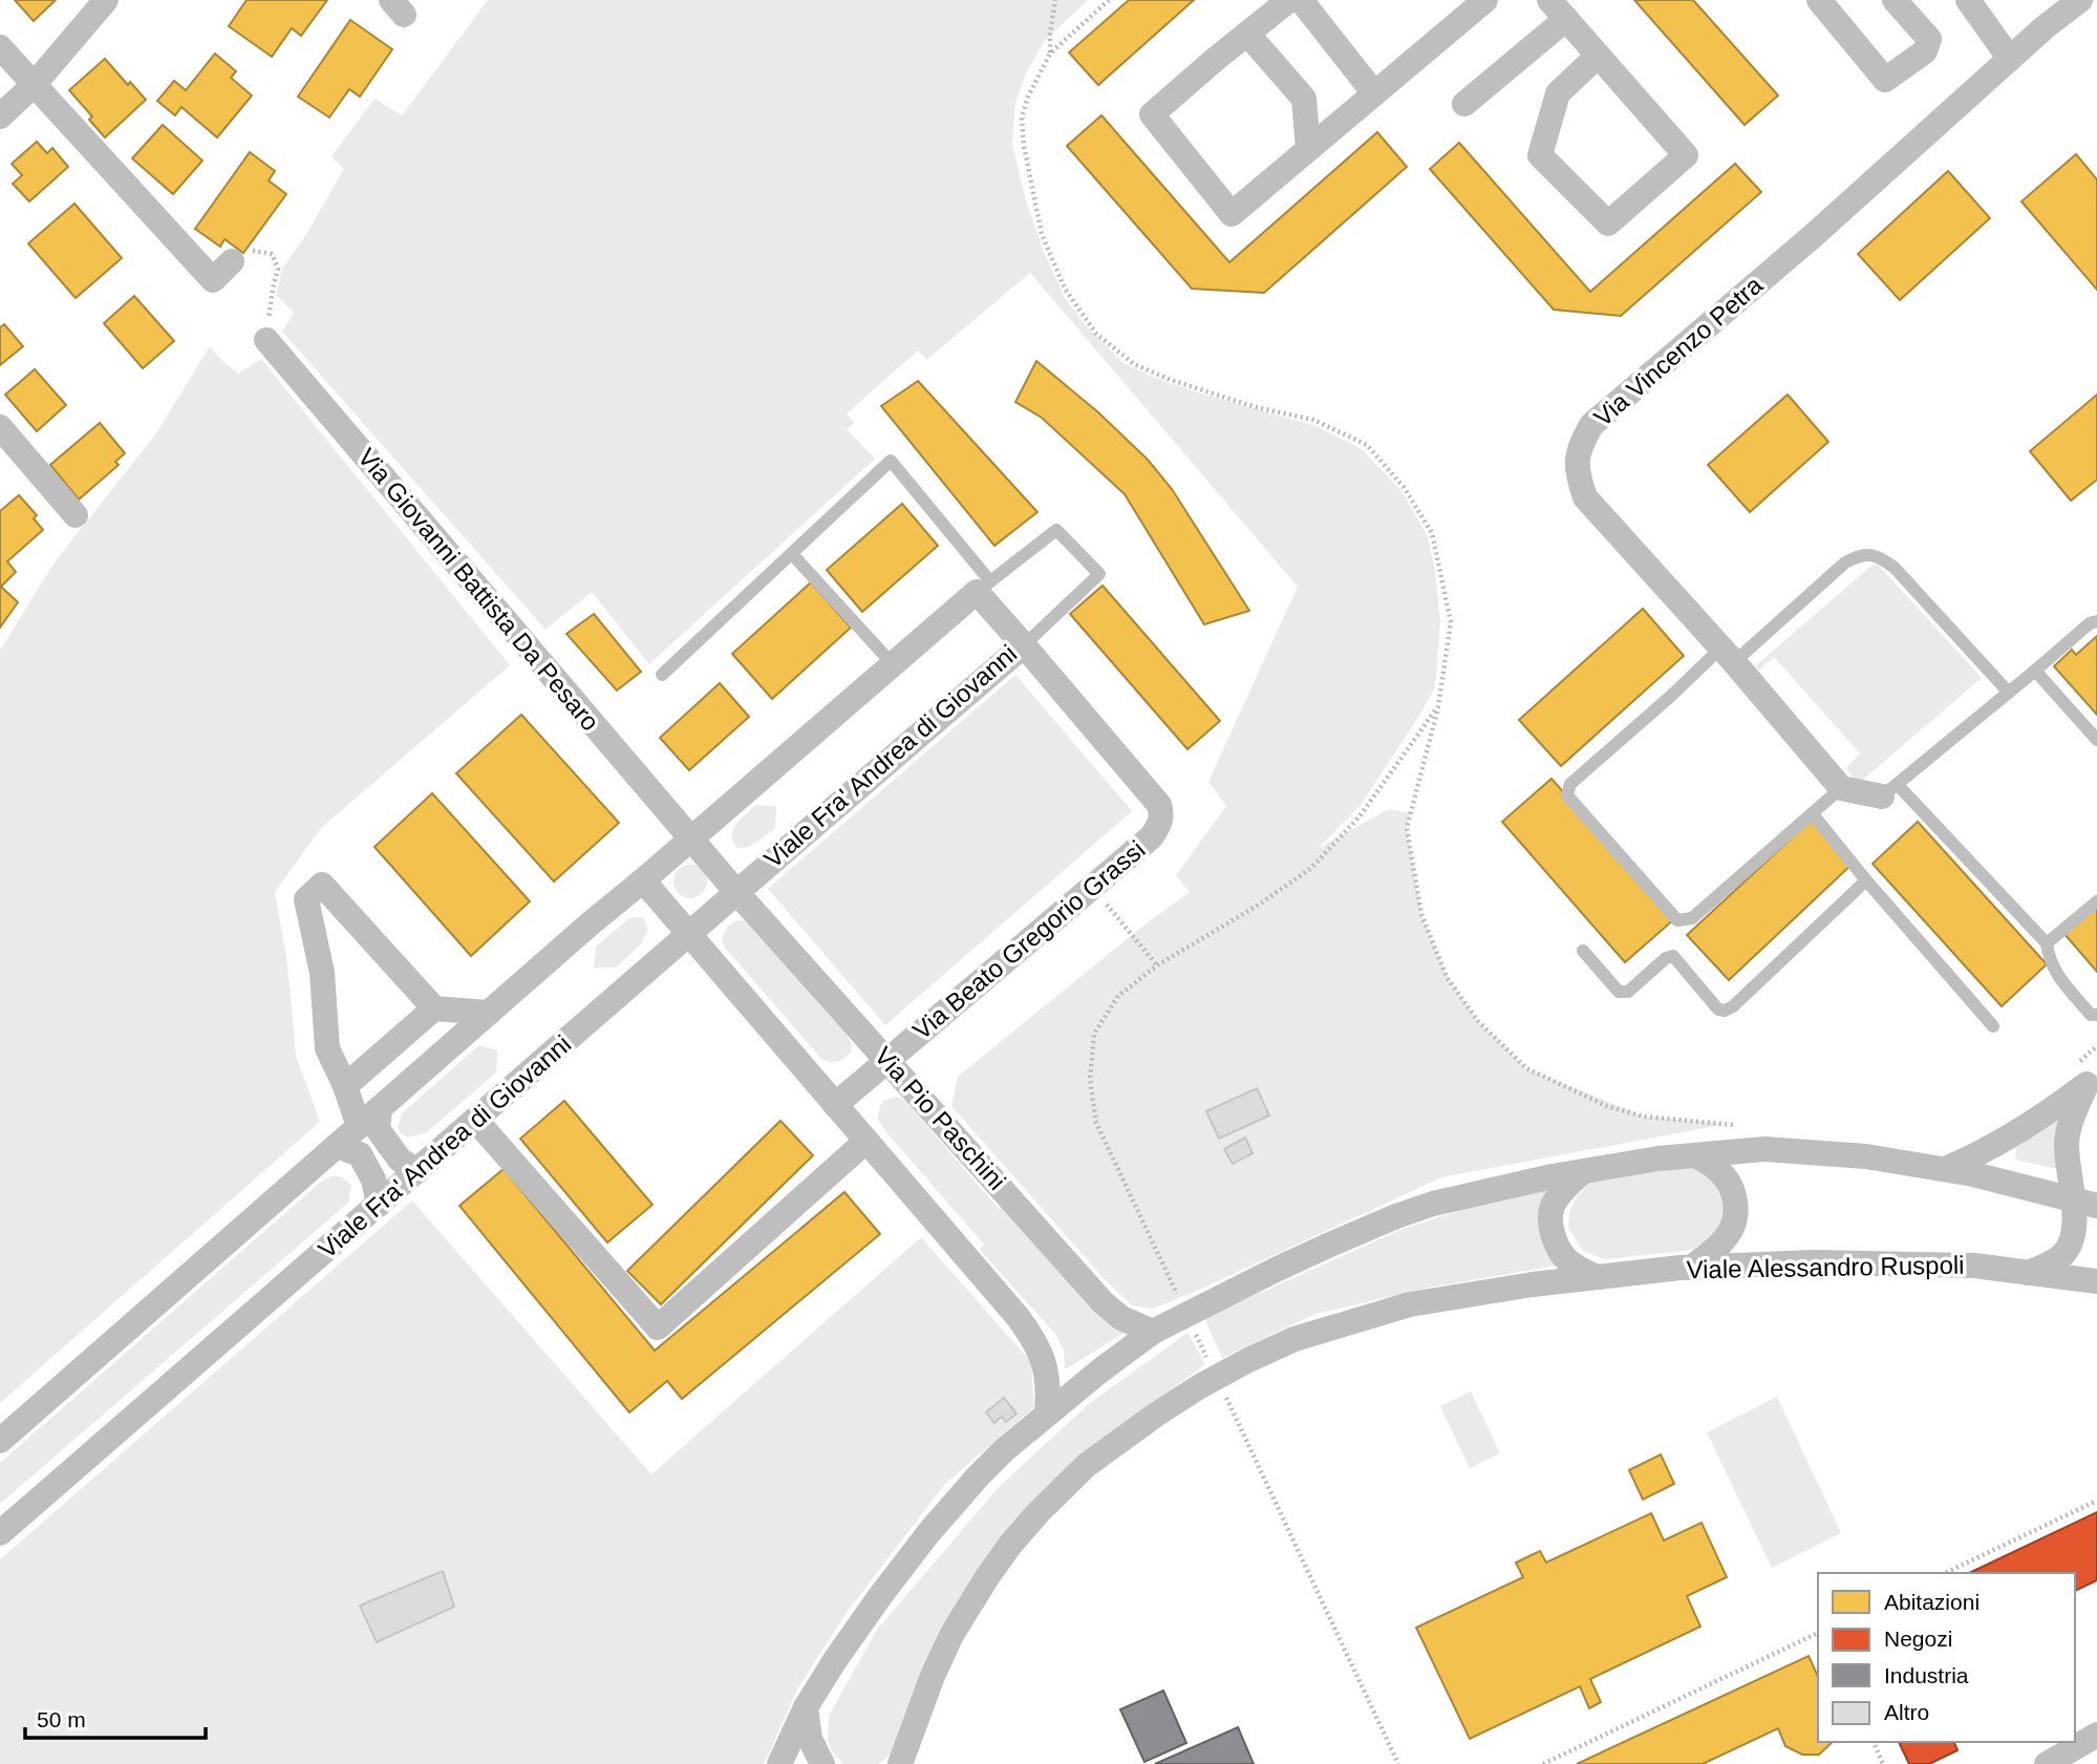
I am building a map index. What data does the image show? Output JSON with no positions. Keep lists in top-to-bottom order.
{
  "streets": {
    "street": [
      "Via Vincenzo Petra",
      "Via Giovanni Battista Da Pesaro",
      "Viale Fra' Andrea di Giovanni",
      "Via Beato Gregorio Grassi",
      "Via Pio Paschini",
      "Viale Alessandro Ruspoli"
    ]
  },
  "crossings": [
    ["Via Giovanni Battista Da Pesaro", "Viale Fra' Andrea di Giovanni"],
    ["Via Giovanni Battista Da Pesaro", "Via Pio Paschini"],
    ["Viale Fra' Andrea di Giovanni", "Via Beato Gregorio Grassi"],
    ["Viale Fra' Andrea di Giovanni", "Via Pio Paschini"],
    ["Via Beato Gregorio Grassi", "Via Pio Paschini"]
  ],
  "legend": [
    "Abitazioni",
    "Negozi",
    "Industria",
    "Altro"
  ],
  "scale_bar": "50 m"
}
